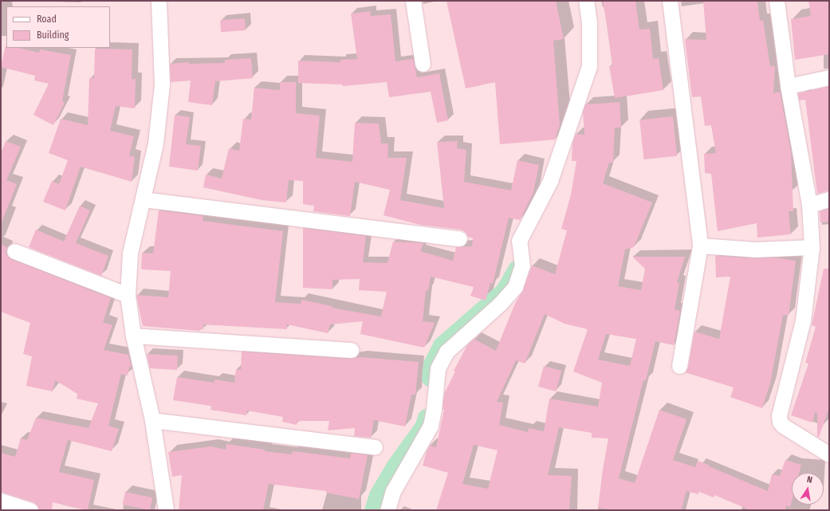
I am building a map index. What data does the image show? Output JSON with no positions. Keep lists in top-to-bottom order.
{
  "legend": ["Road", "Building"],
  "north": "top"
}
